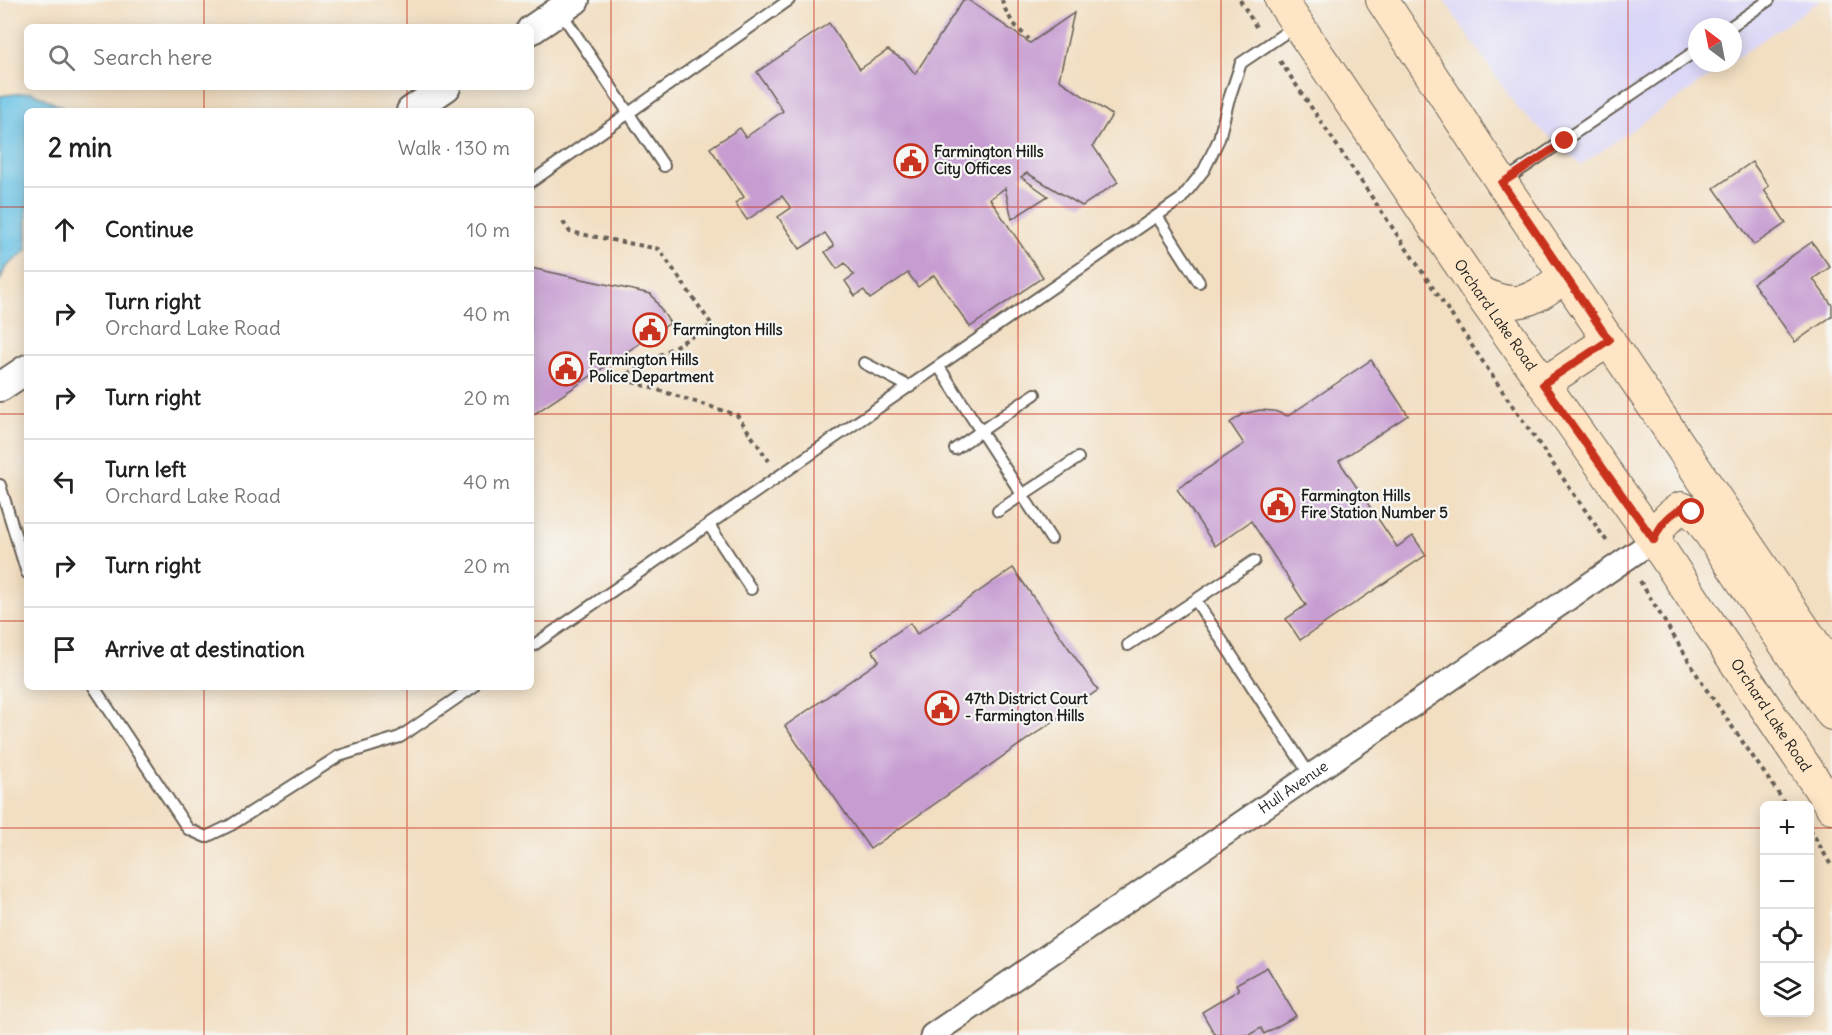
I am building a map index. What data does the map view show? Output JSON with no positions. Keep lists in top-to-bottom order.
{
  "streets": {
    "main road": ["Orchard Lake Road"],
    "street": ["Hull Avenue"]
  },
  "crossings": [
    ["Orchard Lake Road", "Hull Avenue"]
  ],
  "places": {
    "public building": [
      "Farmington Hills City Offices",
      "Farmington Hills",
      "Farmington Hills Police Department",
      "Farmington Hills Fire Station Number 5",
      "47th District Court - Farmington Hills"
    ]
  },
  "north": "top left",
  "page": {
    "search": "Search here",
    "heading": ["2 min", "Walk · 130 m"],
    "list": [
      ["Continue", "10 m"],
      ["Turn right", "Orchard Lake Road", "40 m"],
      ["Turn right", "20 m"],
      ["Turn left", "Orchard Lake Road", "40 m"],
      ["Turn right", "20 m"],
      "Arrive at destination"
    ],
    "map_buttons": ["+", "−"]
  }
}
